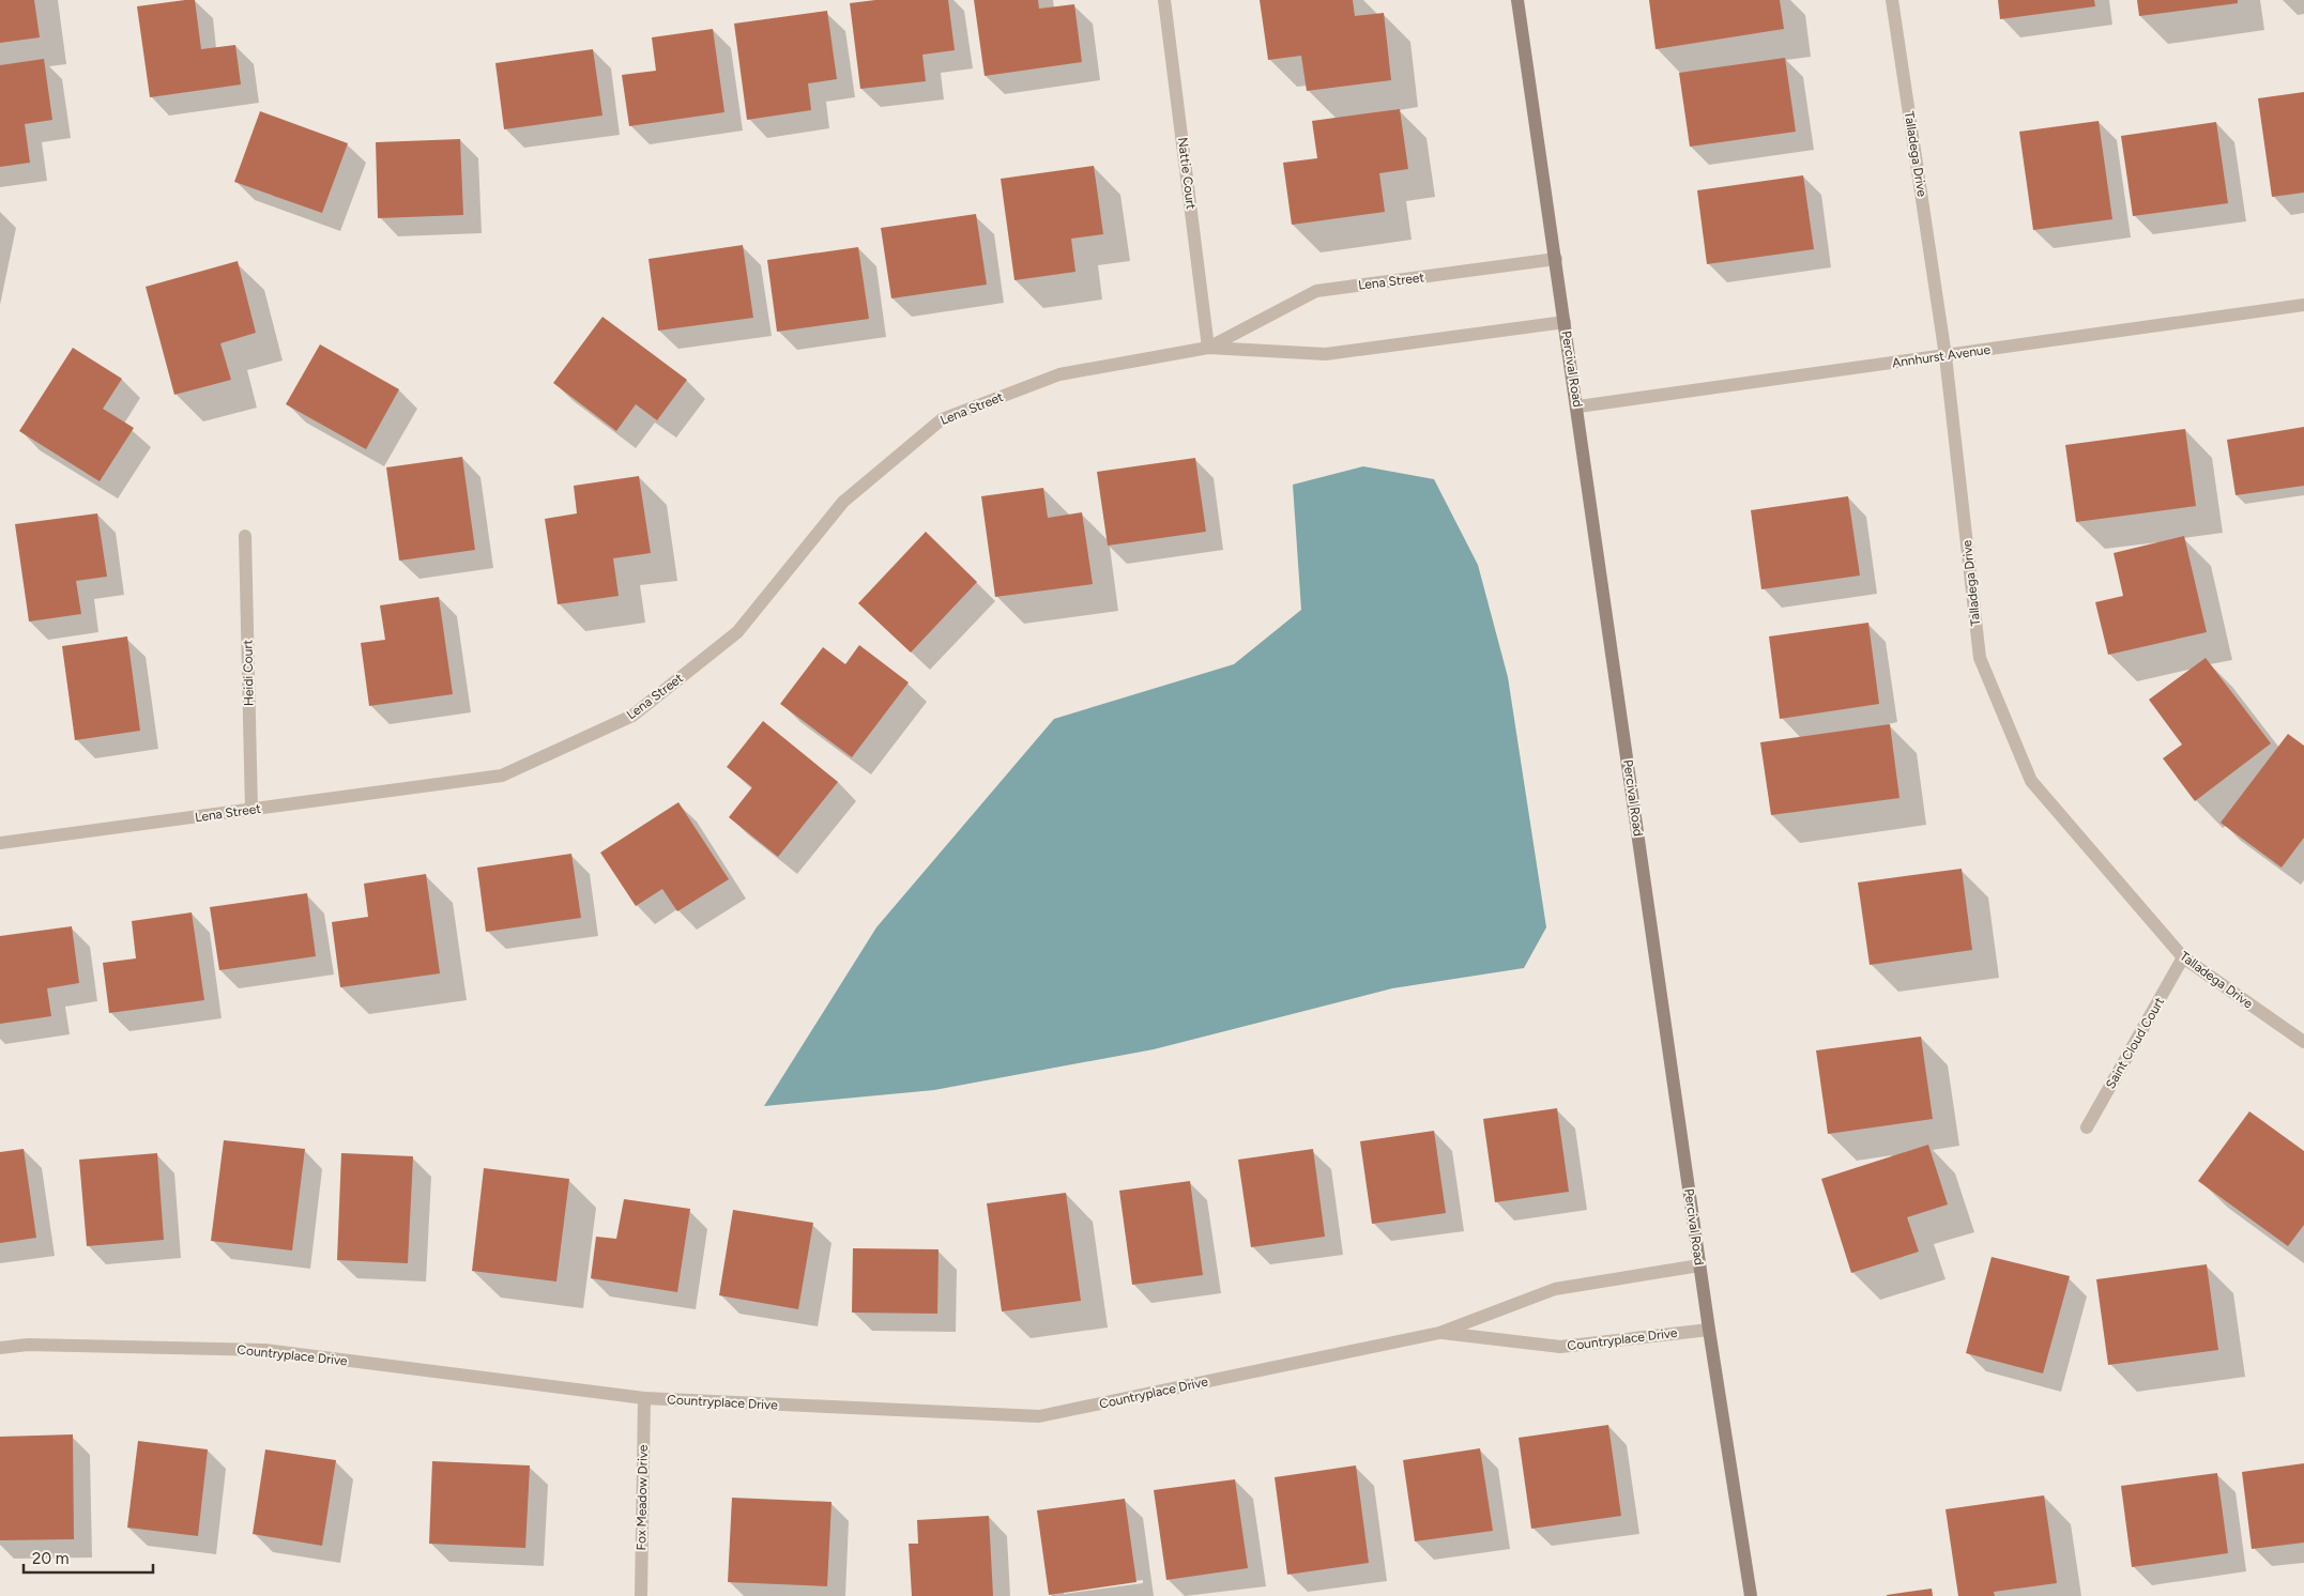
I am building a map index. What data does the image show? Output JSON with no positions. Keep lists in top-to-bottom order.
{
  "streets": {
    "street": [
      "Talladega Drive",
      "Nattie Court",
      "Lena Street",
      "Annhurst Avenue",
      "Percival Road",
      "Heidi Court",
      "Saint Cloud Court",
      "Countryplace Drive",
      "Fox Meadow Drive"
    ]
  },
  "crossings": [
    ["Talladega Drive", "Annhurst Avenue"],
    ["Talladega Drive", "Saint Cloud Court"],
    ["Nattie Court", "Lena Street"],
    ["Lena Street", "Percival Road"],
    ["Lena Street", "Heidi Court"],
    ["Annhurst Avenue", "Percival Road"],
    ["Percival Road", "Countryplace Drive"],
    ["Countryplace Drive", "Fox Meadow Drive"]
  ],
  "scale_bar": "20 m"
}
